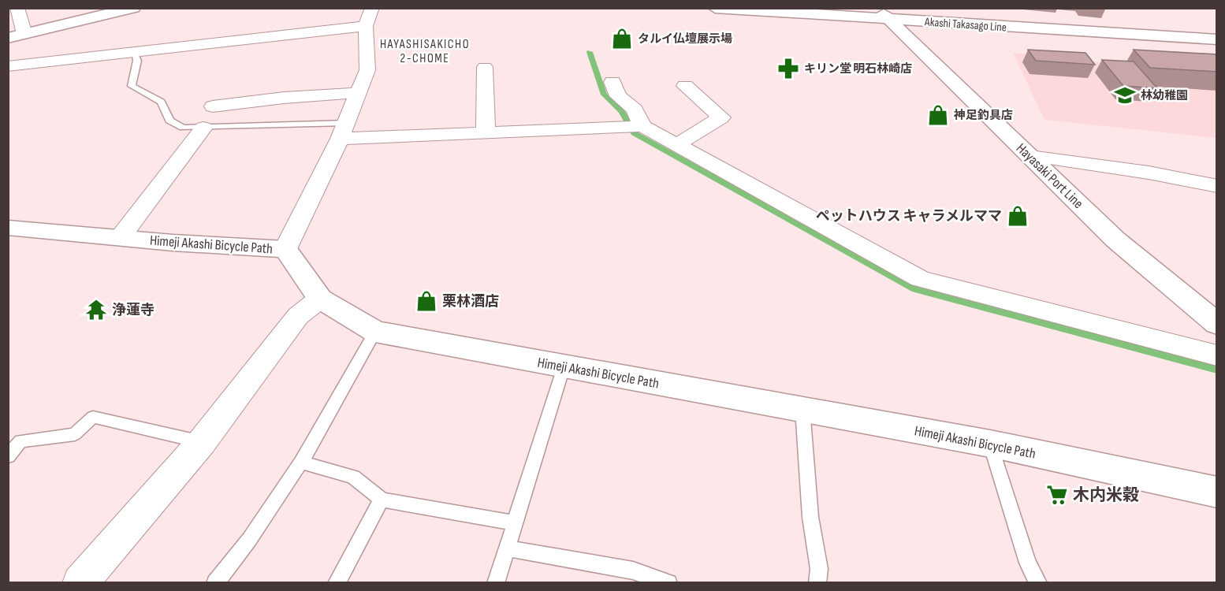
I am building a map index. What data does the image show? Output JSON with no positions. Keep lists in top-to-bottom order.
{
  "streets": {
    "main road": ["Akashi Takasago Line", "Hayasaki Port Line", "Himeji Akashi Bicycle Path"]
  },
  "crossings": [
    ["Akashi Takasago Line", "Hayasaki Port Line"]
  ],
  "districts": ["HAYASHISAKICHO 2-CHOME"],
  "places": {
    "shop": [
      "タルイ仏壇展示場",
      "神足釣具店",
      "ペットハウス キャラメルママ",
      "栗林酒店"
    ],
    "pharmacy": ["キリン堂 明石林崎店"],
    "school or university": ["林幼稚園"],
    "temple": ["浄蓮寺"],
    "supermarket": ["木内米穀"]
  }
}
